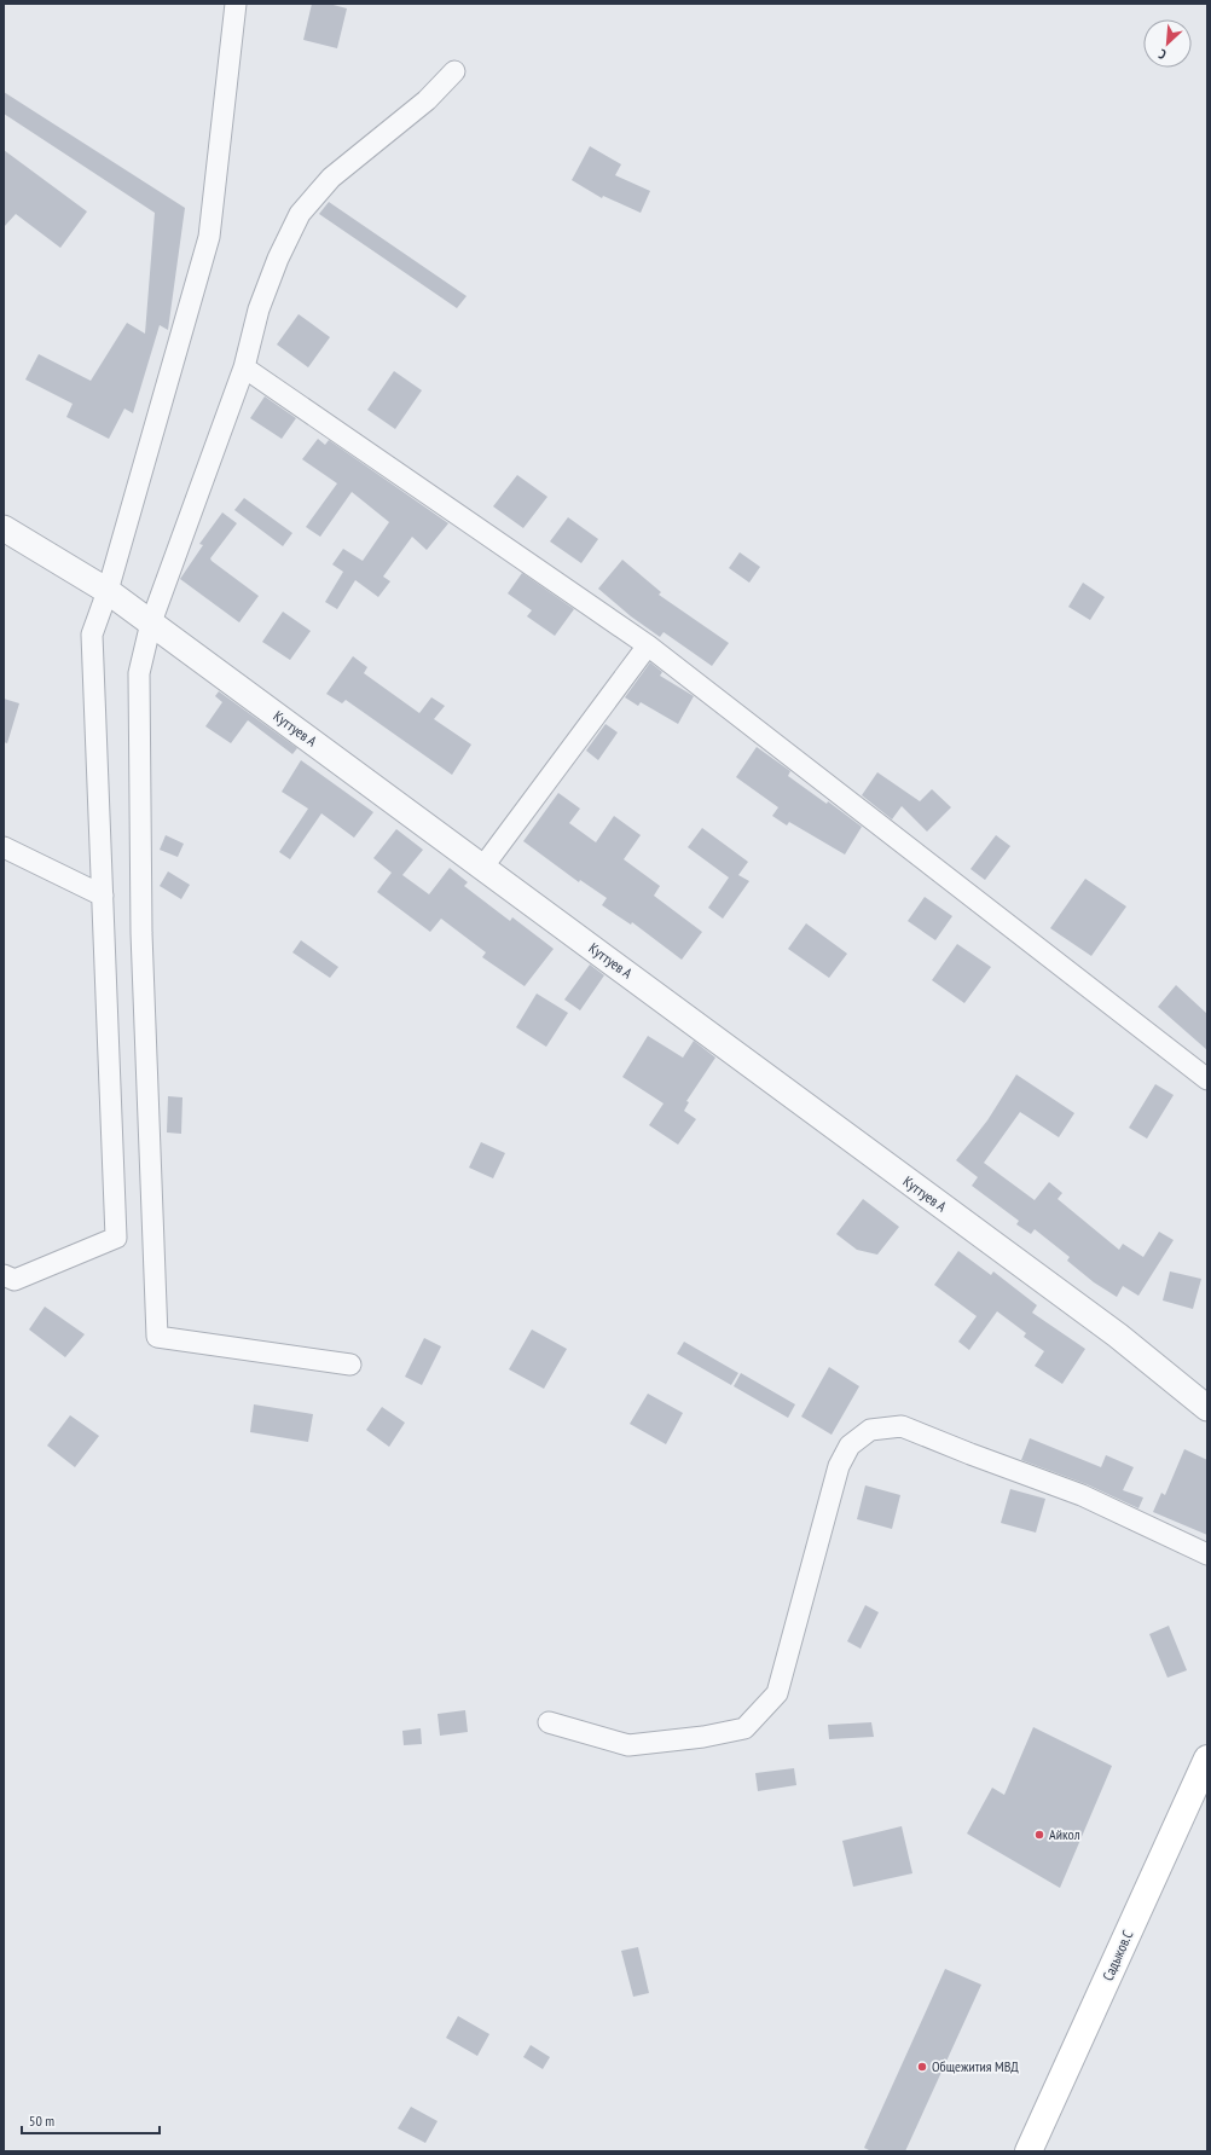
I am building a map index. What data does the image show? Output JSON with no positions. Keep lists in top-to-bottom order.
{
  "streets": {
    "main road": ["Садыков.С"],
    "street": ["Куттуев А"]
  },
  "places": ["Айкол", "Общежития МВД"],
  "scale_bar": "50 m",
  "north": "bottom left"
}
